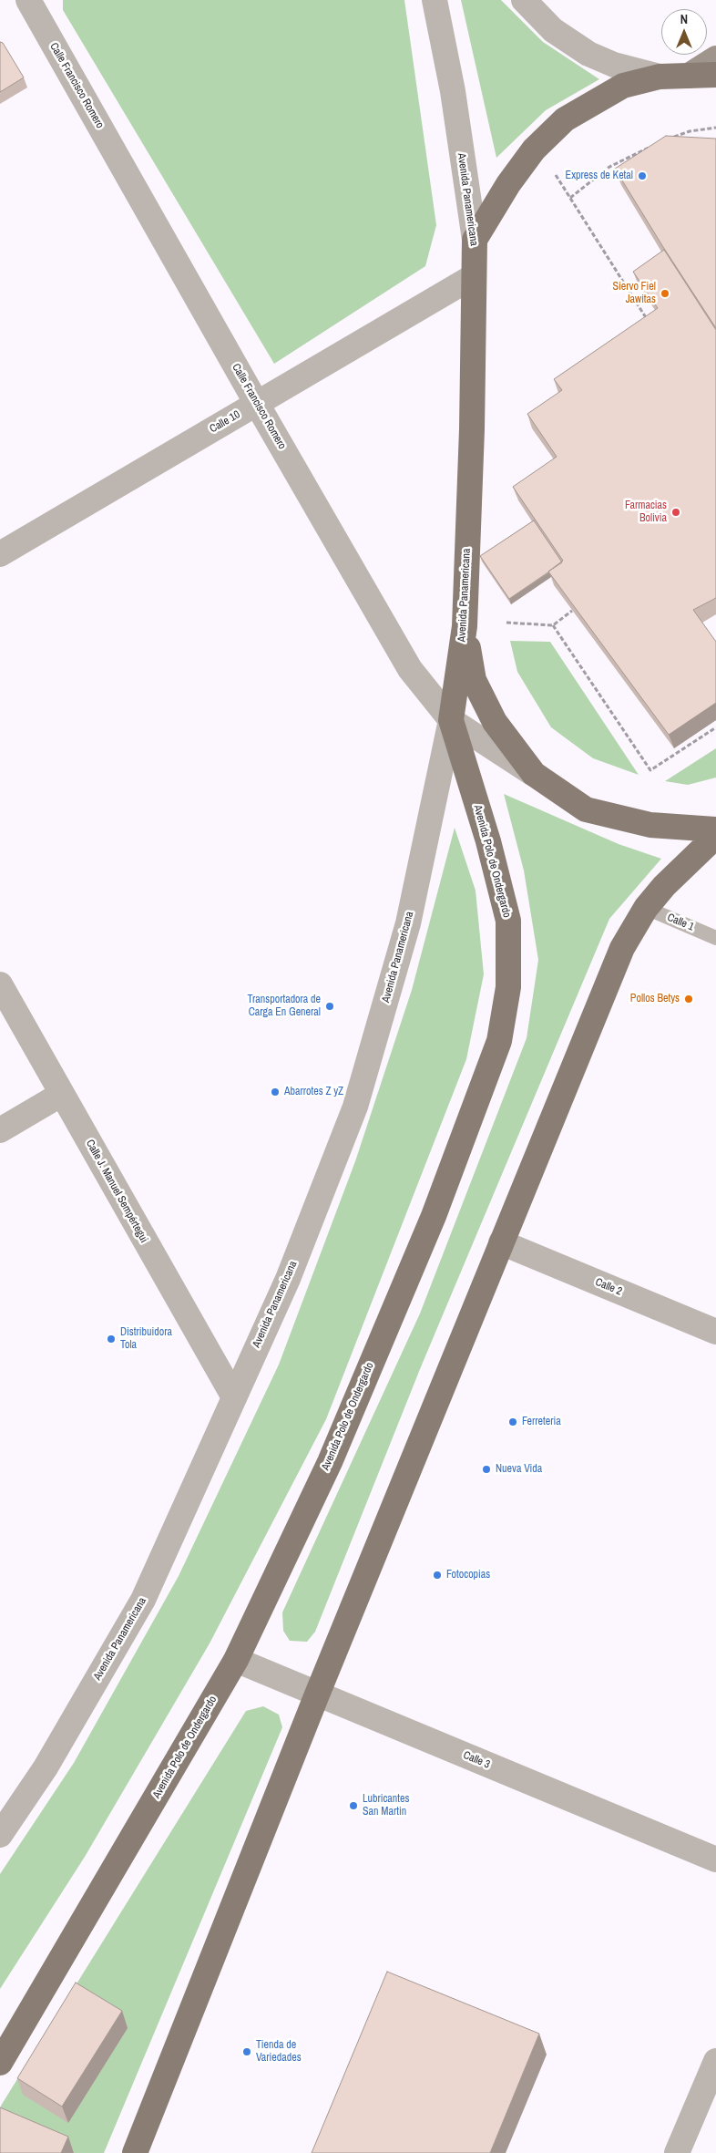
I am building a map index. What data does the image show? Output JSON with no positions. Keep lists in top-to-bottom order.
{
  "streets": {
    "main road": ["Avenida Panamericana", "Avenida Polo de Ondergardo"],
    "street": [
      "Calle Francisco Romero",
      "Calle 10",
      "Calle J. Manuel Sempértegui",
      "Calle 2",
      "Calle 3"
    ],
    "lane": ["Calle 1"]
  },
  "crossings": [
    ["Calle Francisco Romero", "Avenida Panamericana"],
    ["Calle Francisco Romero", "Calle 10"],
    ["Calle Francisco Romero", "Avenida Polo de Ondergardo"],
    ["Avenida Panamericana", "Calle 10"],
    ["Avenida Panamericana", "Avenida Polo de Ondergardo"],
    ["Avenida Panamericana", "Calle J. Manuel Sempértegui"],
    ["Avenida Polo de Ondergardo", "Calle 3"]
  ],
  "places": [
    "Express de Ketal",
    "Siervo Fiel Jawitas",
    "Farmacias Bolivia",
    "Pollos Betys",
    "Transportadora de Carga En General",
    "Abarrotes Z yZ",
    "Distribuidora Tola",
    "Ferreteria",
    "Nueva Vida",
    "Fotocopias",
    "Lubricantes San Martin",
    "Tienda de Variedades"
  ],
  "north": "top"
}
